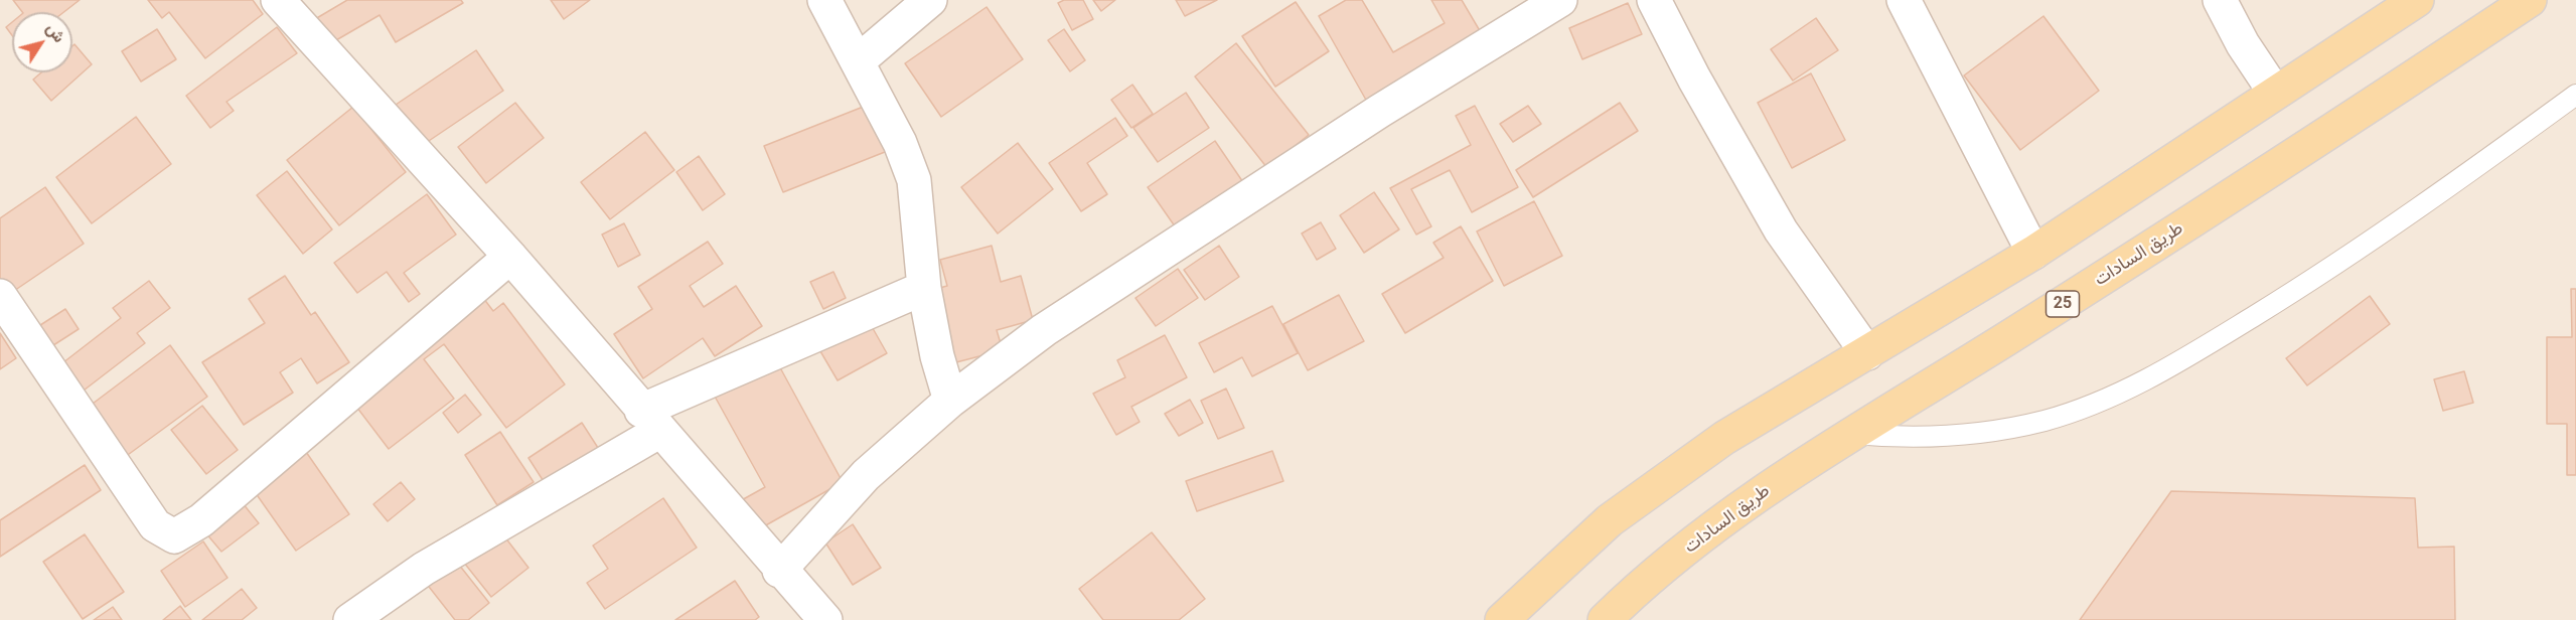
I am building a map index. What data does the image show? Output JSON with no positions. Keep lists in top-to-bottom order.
{
  "streets": {
    "main road": ["طريق السادات", "25"]
  },
  "north": "top right"
}
